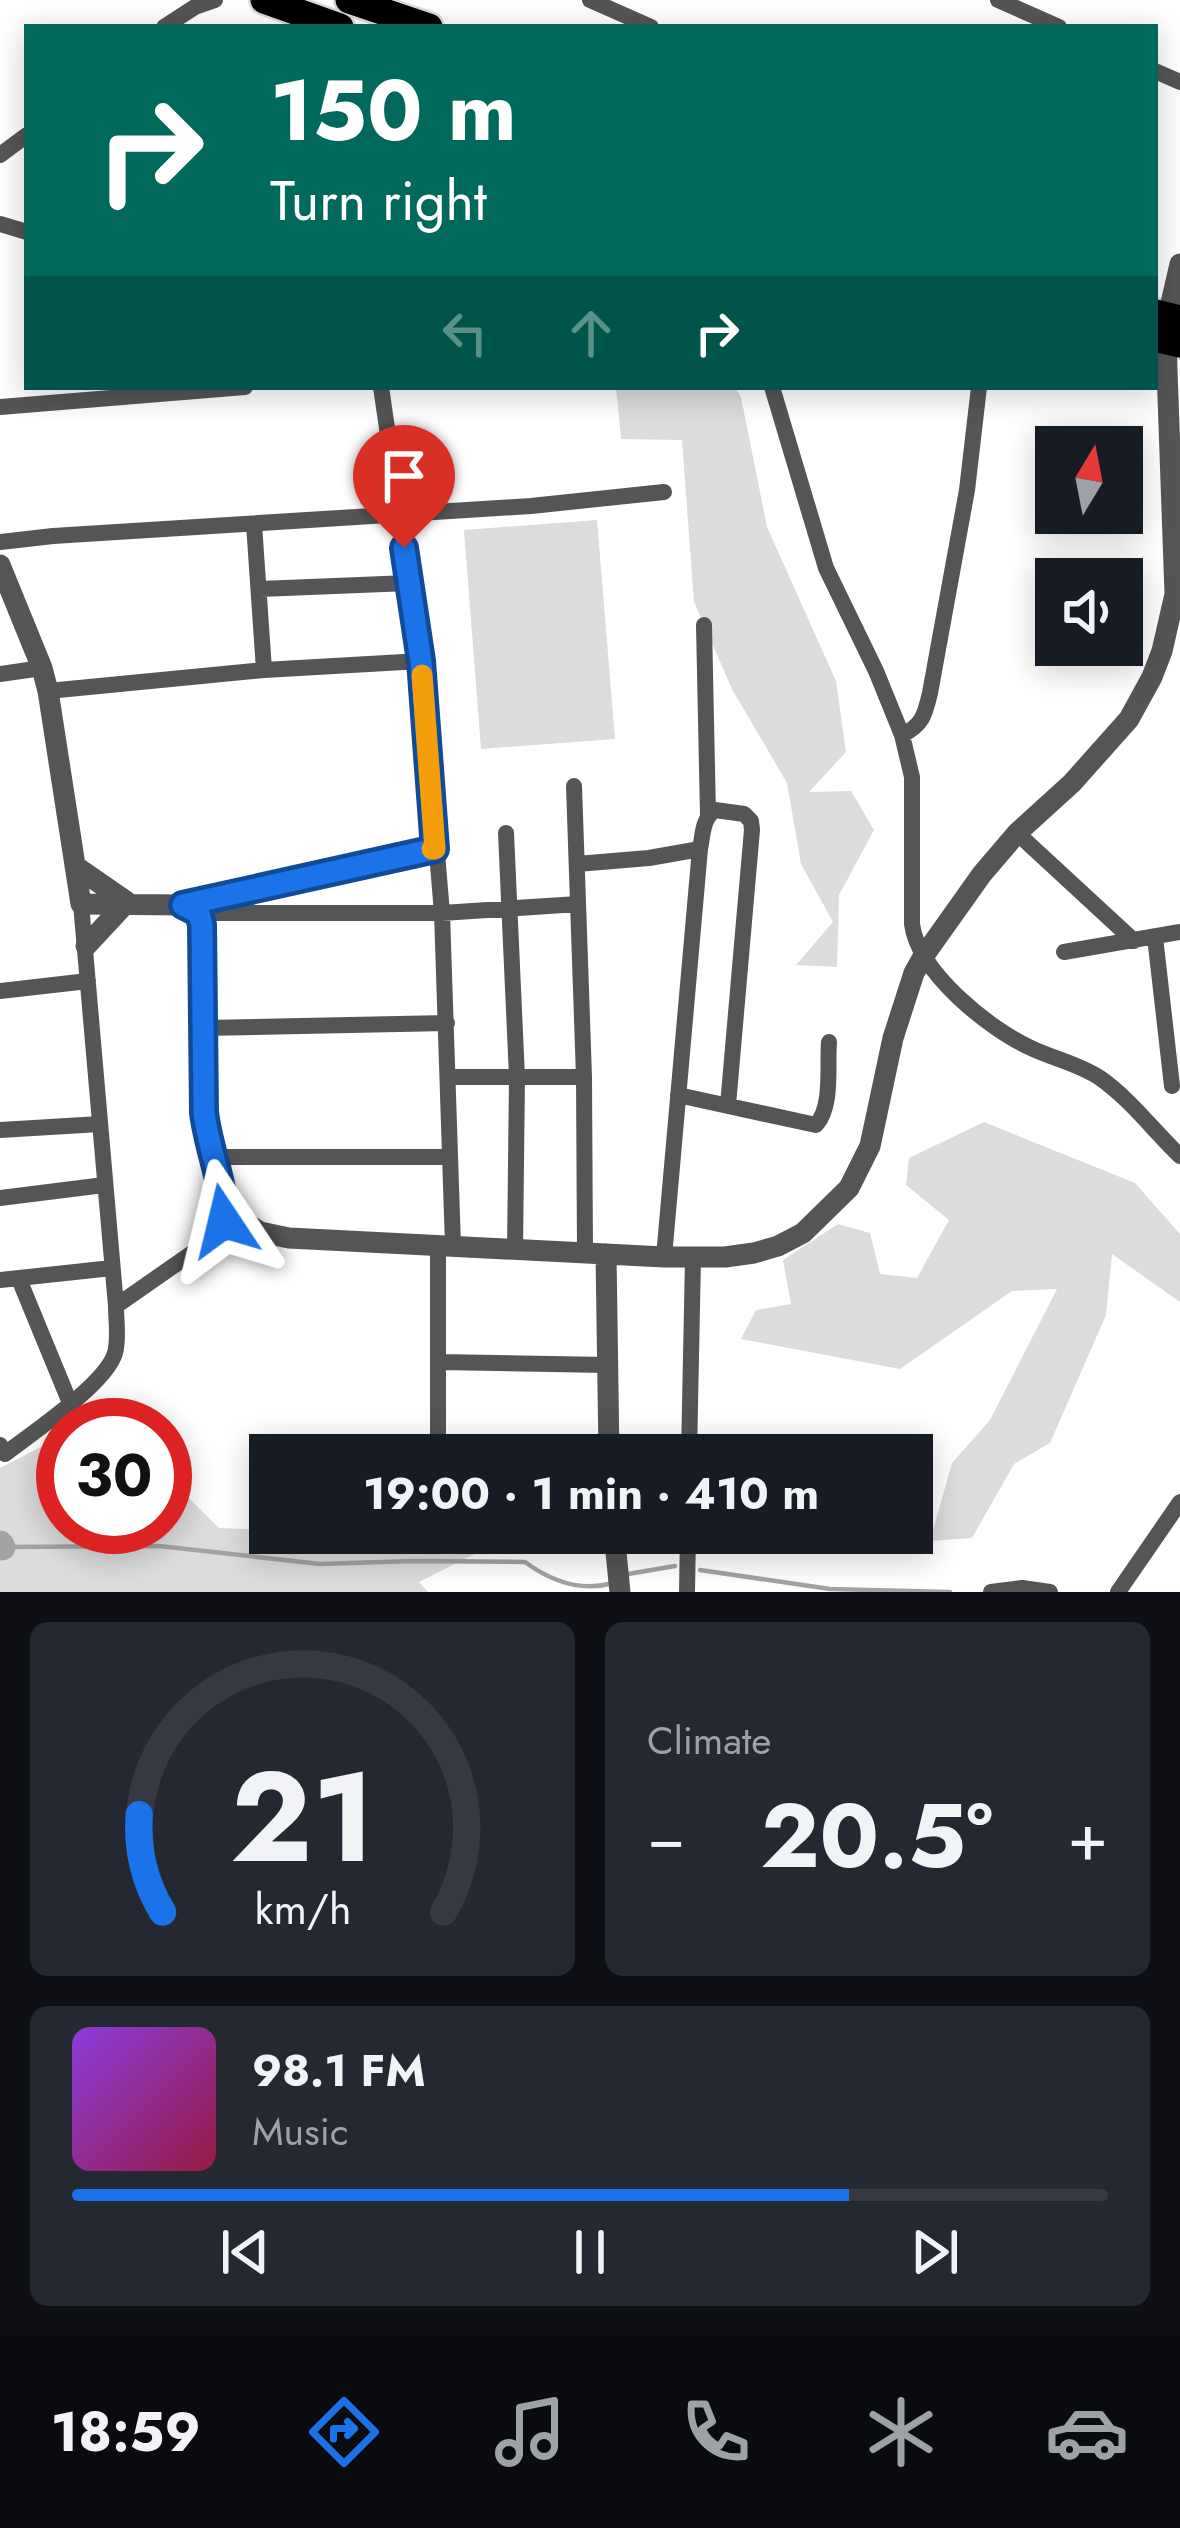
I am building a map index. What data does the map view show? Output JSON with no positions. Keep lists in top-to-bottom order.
{
  "north": "top",
  "page": {
    "turn": ["150 m", "Turn right"],
    "limit": "30",
    "trip": "19:00 · 1 min · 410 m",
    "tile": "Climate",
    "heat": ["−", "20.5°", "+"],
    "song": ["98.1 FM", "Music"],
    "tabs": "18:59",
    "gauge": ["21", "km/h"]
  }
}
